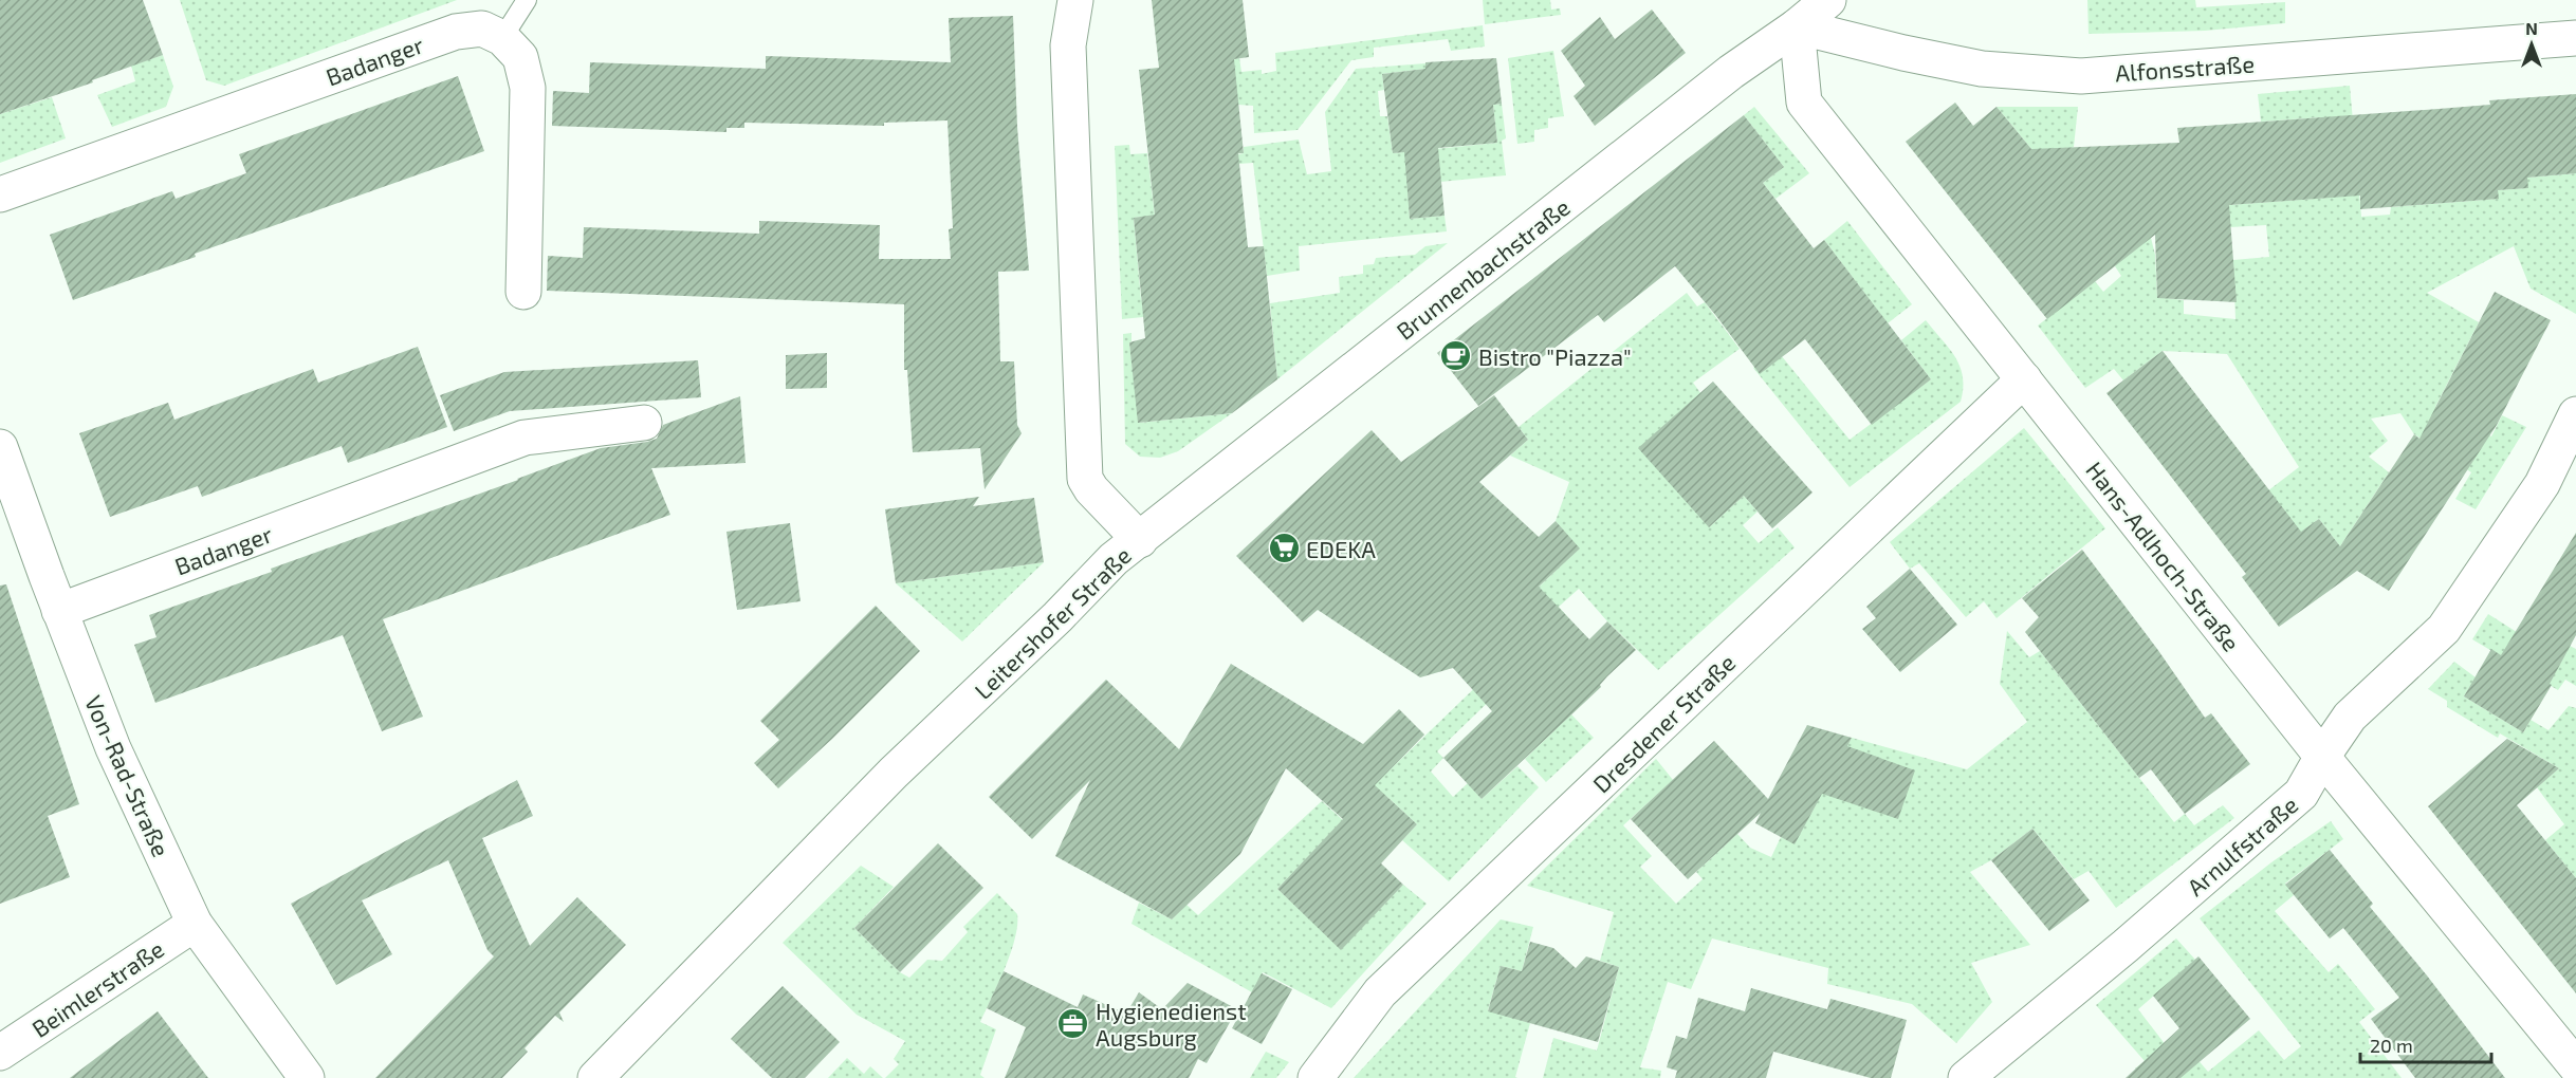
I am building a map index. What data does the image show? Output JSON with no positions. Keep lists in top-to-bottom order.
{
  "streets": {
    "street": [
      "Badanger",
      "Alfonsstraße",
      "Brunnenbachstraße",
      "Hans-Adlhoch-Straße",
      "Leitershofer Straße",
      "Dresdener Straße",
      "Von-Rad-Straße",
      "Arnulfstraße",
      "Beimlerstraße"
    ]
  },
  "crossings": [
    ["Badanger", "Von-Rad-Straße"],
    ["Alfonsstraße", "Brunnenbachstraße"],
    ["Alfonsstraße", "Hans-Adlhoch-Straße"],
    ["Brunnenbachstraße", "Hans-Adlhoch-Straße"],
    ["Brunnenbachstraße", "Leitershofer Straße"],
    ["Hans-Adlhoch-Straße", "Dresdener Straße"],
    ["Hans-Adlhoch-Straße", "Arnulfstraße"],
    ["Von-Rad-Straße", "Beimlerstraße"]
  ],
  "places": {
    "cafe": ["Bistro \"Piazza\""],
    "supermarket": ["EDEKA"],
    "office": ["Hygienedienst Augsburg"]
  },
  "scale_bar": "20 m",
  "north": "top"
}
